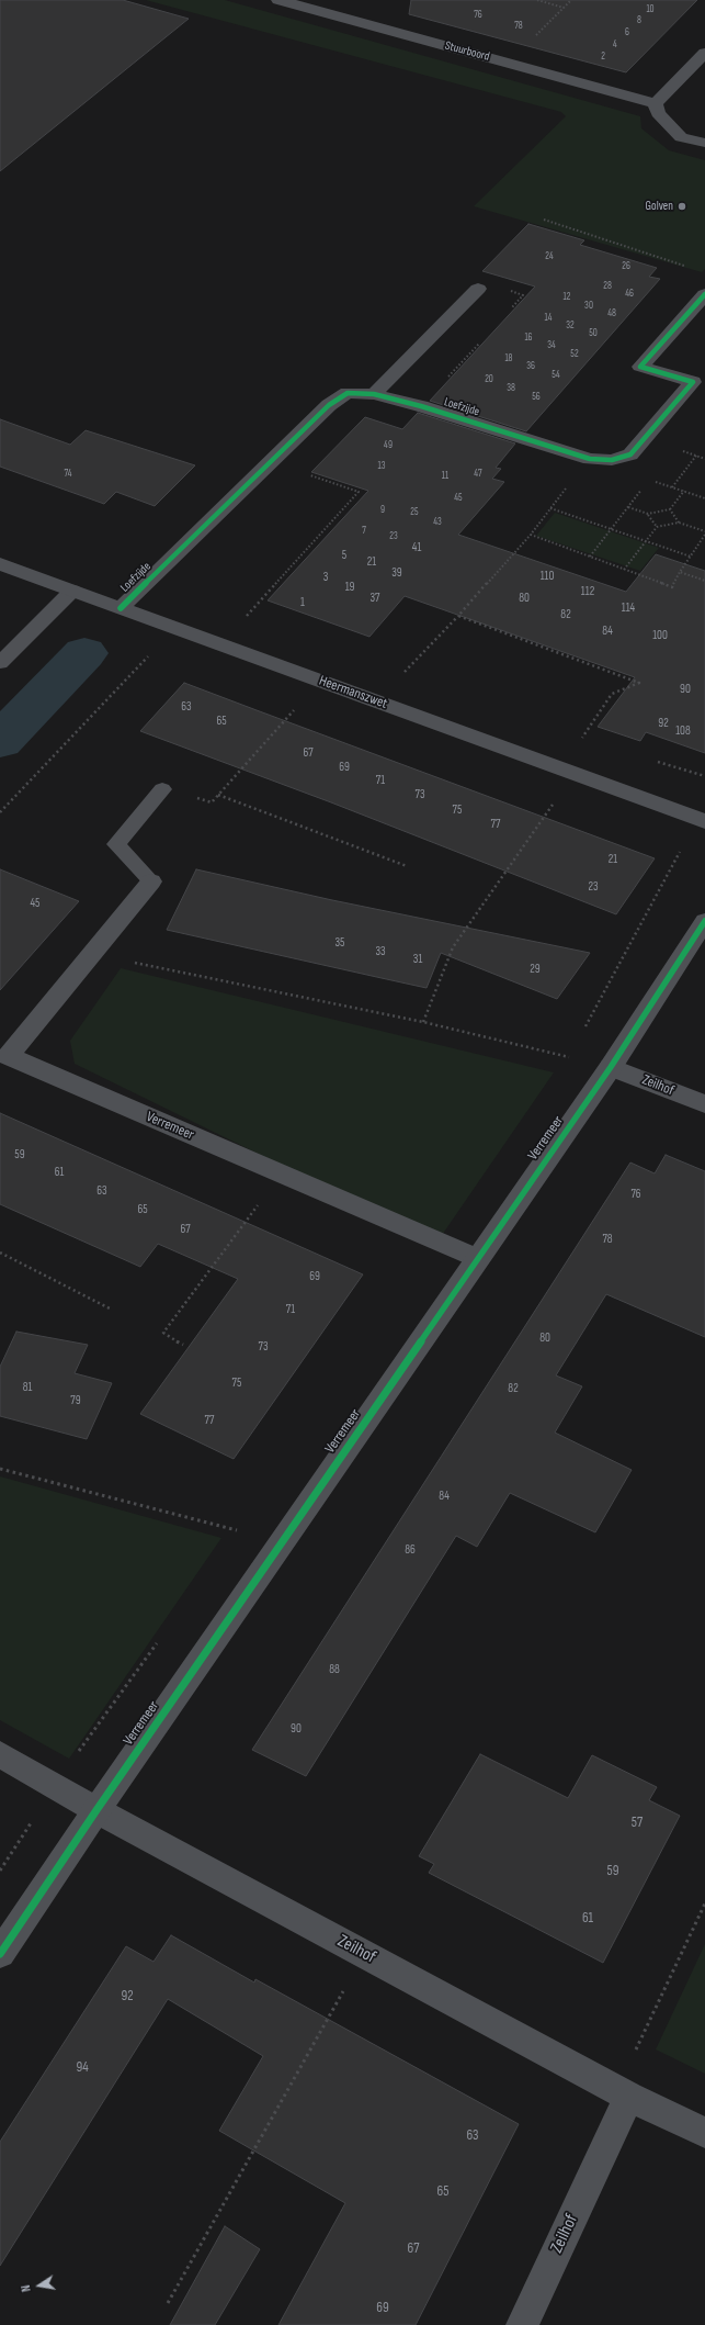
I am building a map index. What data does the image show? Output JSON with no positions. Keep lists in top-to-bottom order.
{
  "streets": {
    "street": [
      "Stuurboord",
      "Loefzijde",
      "Heermanszwet",
      "Zeilhof",
      "Verremeer"
    ]
  },
  "crossings": [
    ["Loefzijde", "Heermanszwet"],
    ["Zeilhof", "Verremeer"]
  ],
  "places": ["Golven"],
  "house_numbers": [
    "10",
    "76",
    "8",
    "78",
    "6",
    "4",
    "2",
    "24",
    "26",
    "28",
    "46",
    "12",
    "30",
    "48",
    "14",
    "32",
    "50",
    "16",
    "34",
    "52",
    "18",
    "36",
    "54",
    "20",
    "38",
    "56",
    "49",
    "13",
    "74",
    "47",
    "11",
    "45",
    "9",
    "25",
    "43",
    "7",
    "23",
    "41",
    "5",
    "21",
    "39",
    "110",
    "3",
    "19",
    "112",
    "37",
    "80",
    "1",
    "114",
    "82",
    "84",
    "100",
    "90",
    "63",
    "65",
    "92",
    "108",
    "67",
    "69",
    "71",
    "73",
    "75",
    "77",
    "21",
    "23",
    "45",
    "35",
    "33",
    "31",
    "29",
    "59",
    "61",
    "63",
    "76",
    "65",
    "67",
    "78",
    "69",
    "71",
    "80",
    "73",
    "75",
    "81",
    "82",
    "79",
    "77",
    "84",
    "86",
    "88",
    "90",
    "57",
    "59",
    "61",
    "92",
    "94",
    "63",
    "65",
    "67",
    "69"
  ],
  "north": "left"
}
